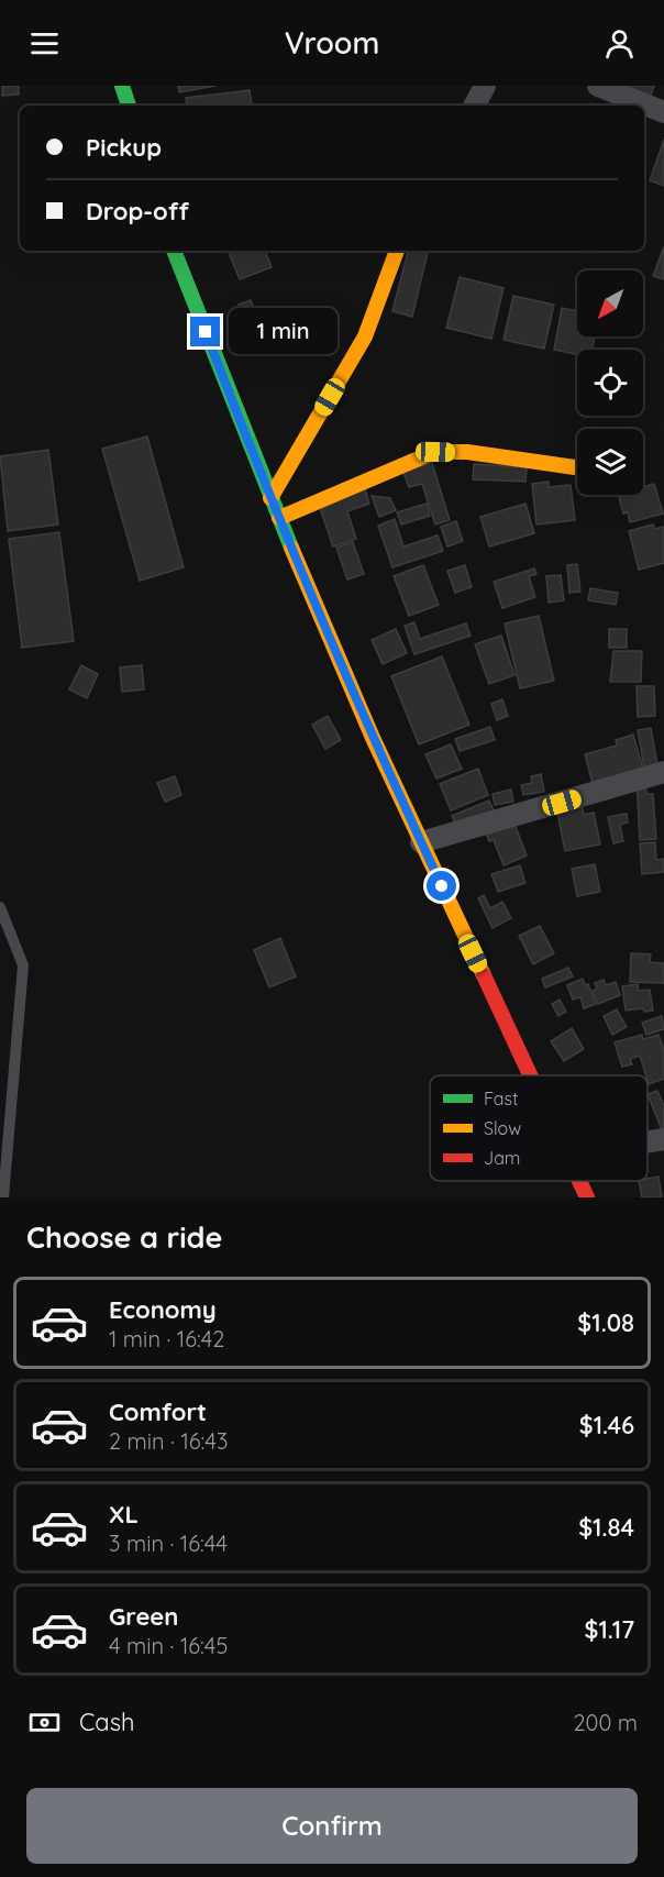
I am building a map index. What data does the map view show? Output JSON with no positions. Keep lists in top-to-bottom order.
{
  "legend": ["Fast", "Slow", "Jam"],
  "north": "bottom left",
  "page": {
    "header": "Vroom",
    "banner": ["Pickup", "Drop-off"],
    "bubble": "1 min",
    "heading": "Choose a ride",
    "list": [
      {
        "name": "Economy",
        "note": "1 min · 16:42",
        "value": "$1.08"
      },
      {
        "name": "Comfort",
        "note": "2 min · 16:43",
        "value": "$1.46"
      },
      {
        "name": "XL",
        "note": "3 min · 16:44",
        "value": "$1.84"
      },
      {
        "name": "Green",
        "note": "4 min · 16:45",
        "value": "$1.17"
      }
    ],
    "pay": ["Cash", "200 m"],
    "buttons": "Confirm"
  }
}
